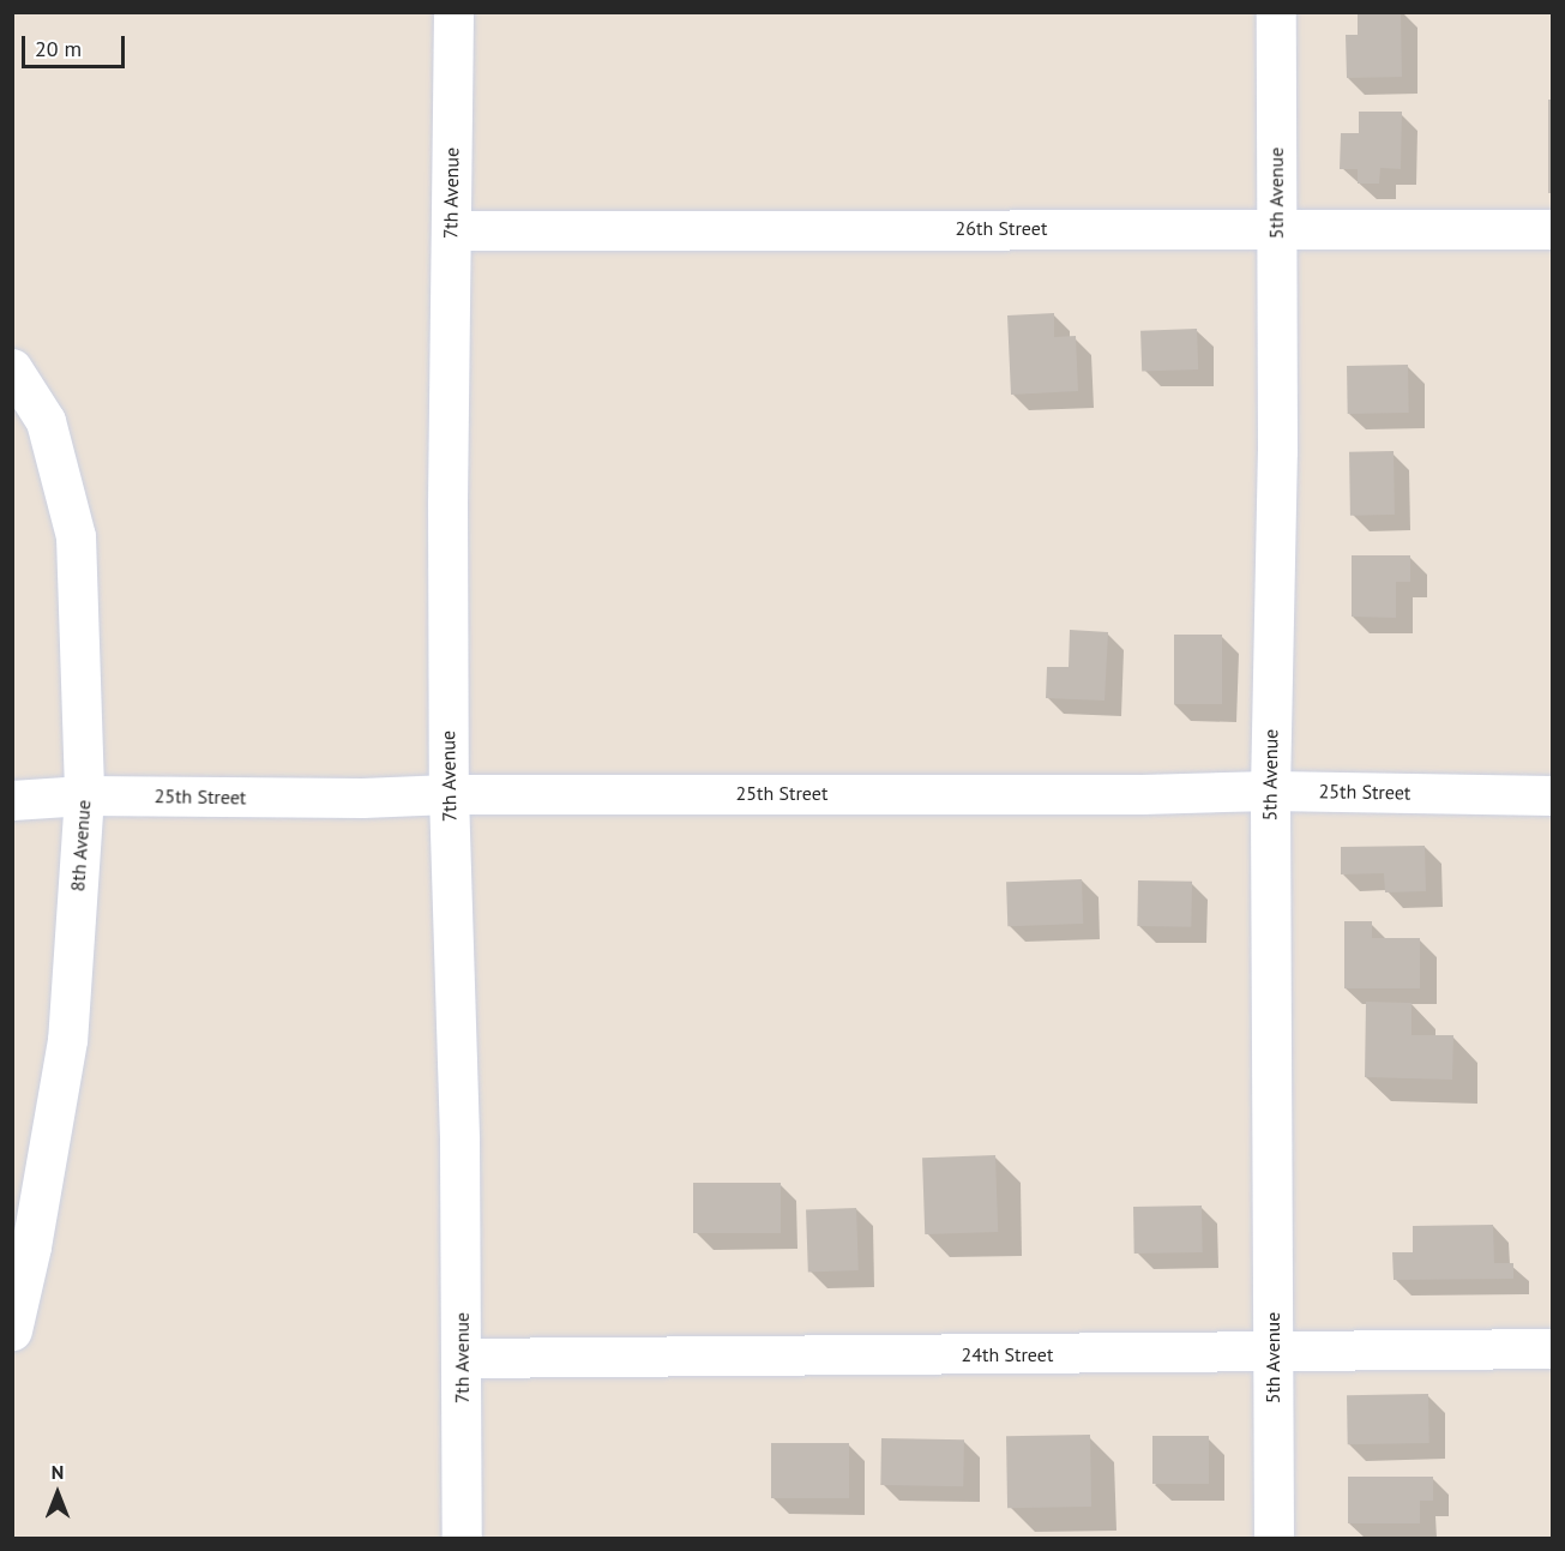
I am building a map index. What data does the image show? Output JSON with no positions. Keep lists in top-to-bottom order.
{
  "streets": {
    "street": [
      "7th Avenue",
      "5th Avenue",
      "26th Street",
      "25th Street",
      "8th Avenue",
      "24th Street"
    ]
  },
  "crossings": [
    ["7th Avenue", "26th Street"],
    ["7th Avenue", "25th Street"],
    ["7th Avenue", "24th Street"],
    ["5th Avenue", "26th Street"],
    ["5th Avenue", "25th Street"],
    ["5th Avenue", "24th Street"],
    ["25th Street", "8th Avenue"]
  ],
  "scale_bar": "20 m",
  "north": "top"
}
